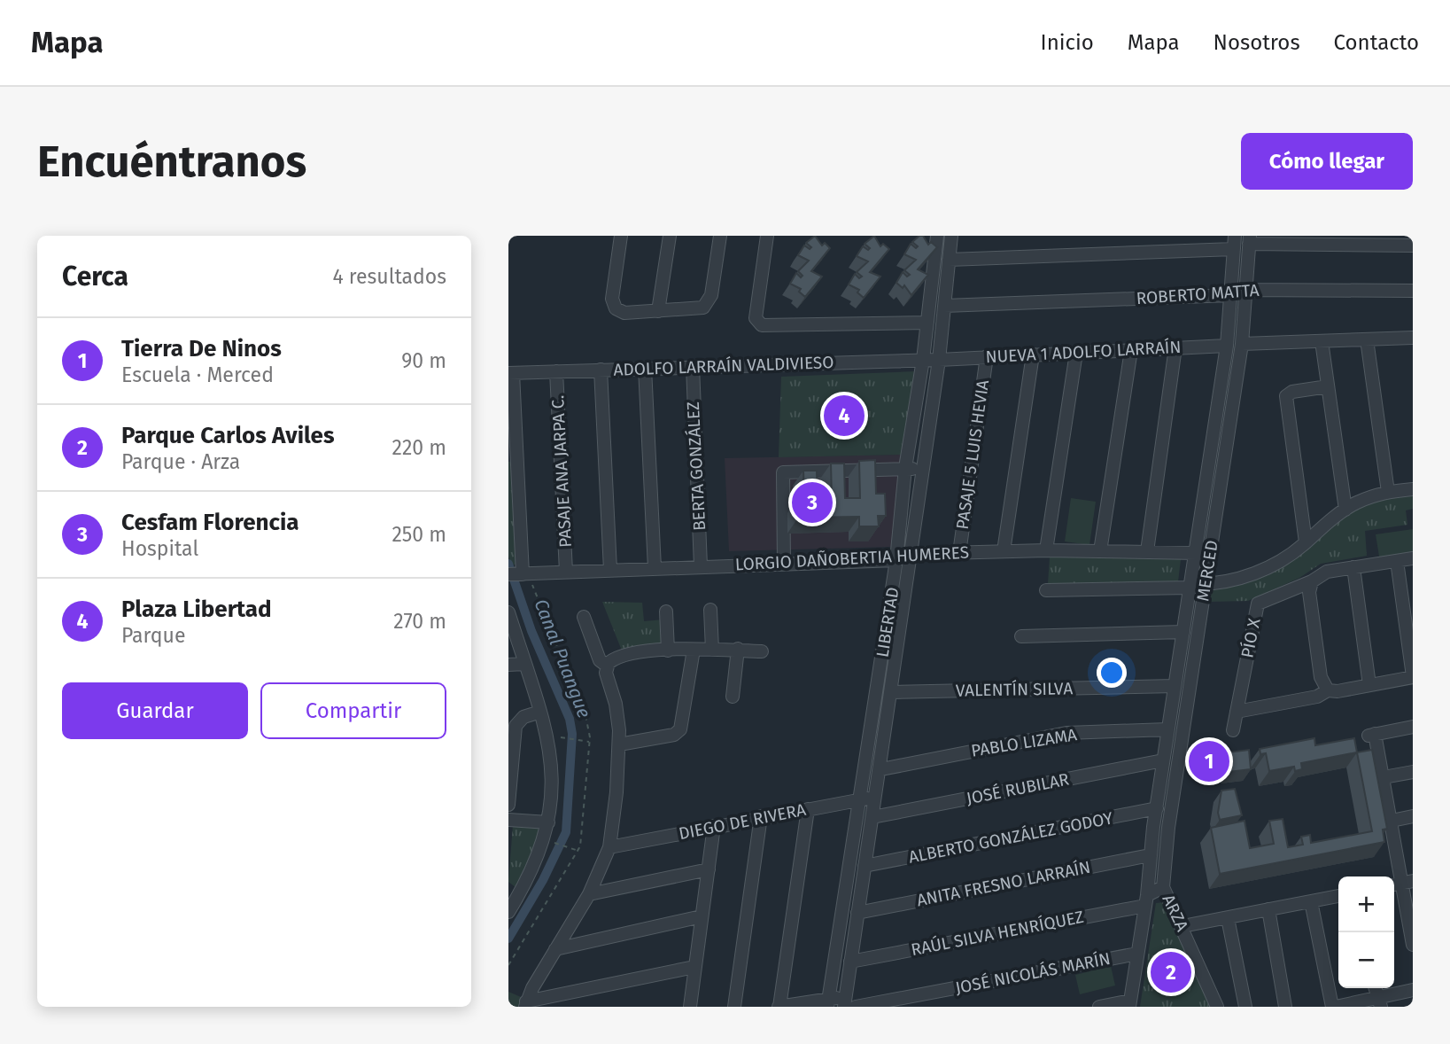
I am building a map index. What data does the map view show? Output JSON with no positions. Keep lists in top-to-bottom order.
{
  "streets": {
    "street": [
      "ROBERTO MATTA",
      "NUEVA 1 ADOLFO LARRAÍN",
      "ADOLFO LARRAÍN VALDIVIESO",
      "PASAJE 5 LUIS HEVIA",
      "BERTA GONZÁLEZ",
      "PASAJE ANA JARPA C.",
      "LORGIO DAÑOBERTIA HUMERES",
      "MERCED",
      "LIBERTAD",
      "PÍO X",
      "VALENTÍN SILVA",
      "PABLO LIZAMA",
      "JOSÉ RUBILAR",
      "DIEGO DE RIVERA",
      "ALBERTO GONZÁLEZ GODOY",
      "ANITA FRESNO LARRAÍN",
      "ARZA",
      "RAÚL SILVA HENRÍQUEZ",
      "JOSÉ NICOLÁS MARÍN"
    ]
  },
  "crossings": [
    ["ROBERTO MATTA", "MERCED"],
    ["ROBERTO MATTA", "LIBERTAD"],
    ["NUEVA 1 ADOLFO LARRAÍN", "ADOLFO LARRAÍN VALDIVIESO"],
    ["NUEVA 1 ADOLFO LARRAÍN", "PASAJE 5 LUIS HEVIA"],
    ["NUEVA 1 ADOLFO LARRAÍN", "MERCED"],
    ["NUEVA 1 ADOLFO LARRAÍN", "LIBERTAD"],
    ["ADOLFO LARRAÍN VALDIVIESO", "BERTA GONZÁLEZ"],
    ["ADOLFO LARRAÍN VALDIVIESO", "PASAJE ANA JARPA C."],
    ["ADOLFO LARRAÍN VALDIVIESO", "LIBERTAD"],
    ["PASAJE 5 LUIS HEVIA", "LORGIO DAÑOBERTIA HUMERES"],
    ["BERTA GONZÁLEZ", "LORGIO DAÑOBERTIA HUMERES"],
    ["PASAJE ANA JARPA C.", "LORGIO DAÑOBERTIA HUMERES"],
    ["LORGIO DAÑOBERTIA HUMERES", "MERCED"],
    ["LORGIO DAÑOBERTIA HUMERES", "LIBERTAD"],
    ["MERCED", "VALENTÍN SILVA"],
    ["MERCED", "PABLO LIZAMA"],
    ["MERCED", "JOSÉ RUBILAR"],
    ["MERCED", "ALBERTO GONZÁLEZ GODOY"],
    ["MERCED", "ANITA FRESNO LARRAÍN"],
    ["MERCED", "ARZA"],
    ["MERCED", "RAÚL SILVA HENRÍQUEZ"],
    ["MERCED", "JOSÉ NICOLÁS MARÍN"],
    ["LIBERTAD", "VALENTÍN SILVA"],
    ["LIBERTAD", "PABLO LIZAMA"],
    ["LIBERTAD", "JOSÉ RUBILAR"],
    ["LIBERTAD", "DIEGO DE RIVERA"],
    ["LIBERTAD", "ALBERTO GONZÁLEZ GODOY"],
    ["LIBERTAD", "ANITA FRESNO LARRAÍN"],
    ["LIBERTAD", "RAÚL SILVA HENRÍQUEZ"]
  ],
  "water": ["Canal Puangue"],
  "page": {
    "header": "Mapa",
    "nav": [
      "Inicio",
      "Mapa",
      "Nosotros",
      "Contacto"
    ],
    "buttons": [
      "Cómo llegar",
      ["Guardar", "Compartir"]
    ],
    "title": "Encuéntranos",
    "heading": ["Cerca", "4 resultados"],
    "list": [
      {
        "mark": "1",
        "name": "Tierra De Ninos",
        "note": "Escuela · Merced",
        "value": "90 m"
      },
      {
        "mark": "2",
        "name": "Parque Carlos Aviles",
        "note": "Parque · Arza",
        "value": "220 m"
      },
      {
        "mark": "3",
        "name": "Cesfam Florencia",
        "note": "Hospital",
        "value": "250 m"
      },
      {
        "mark": "4",
        "name": "Plaza Libertad",
        "note": "Parque",
        "value": "270 m"
      }
    ],
    "pins": [
      "4",
      "3",
      "1",
      "2"
    ],
    "map_buttons": ["+", "−"]
  }
}
